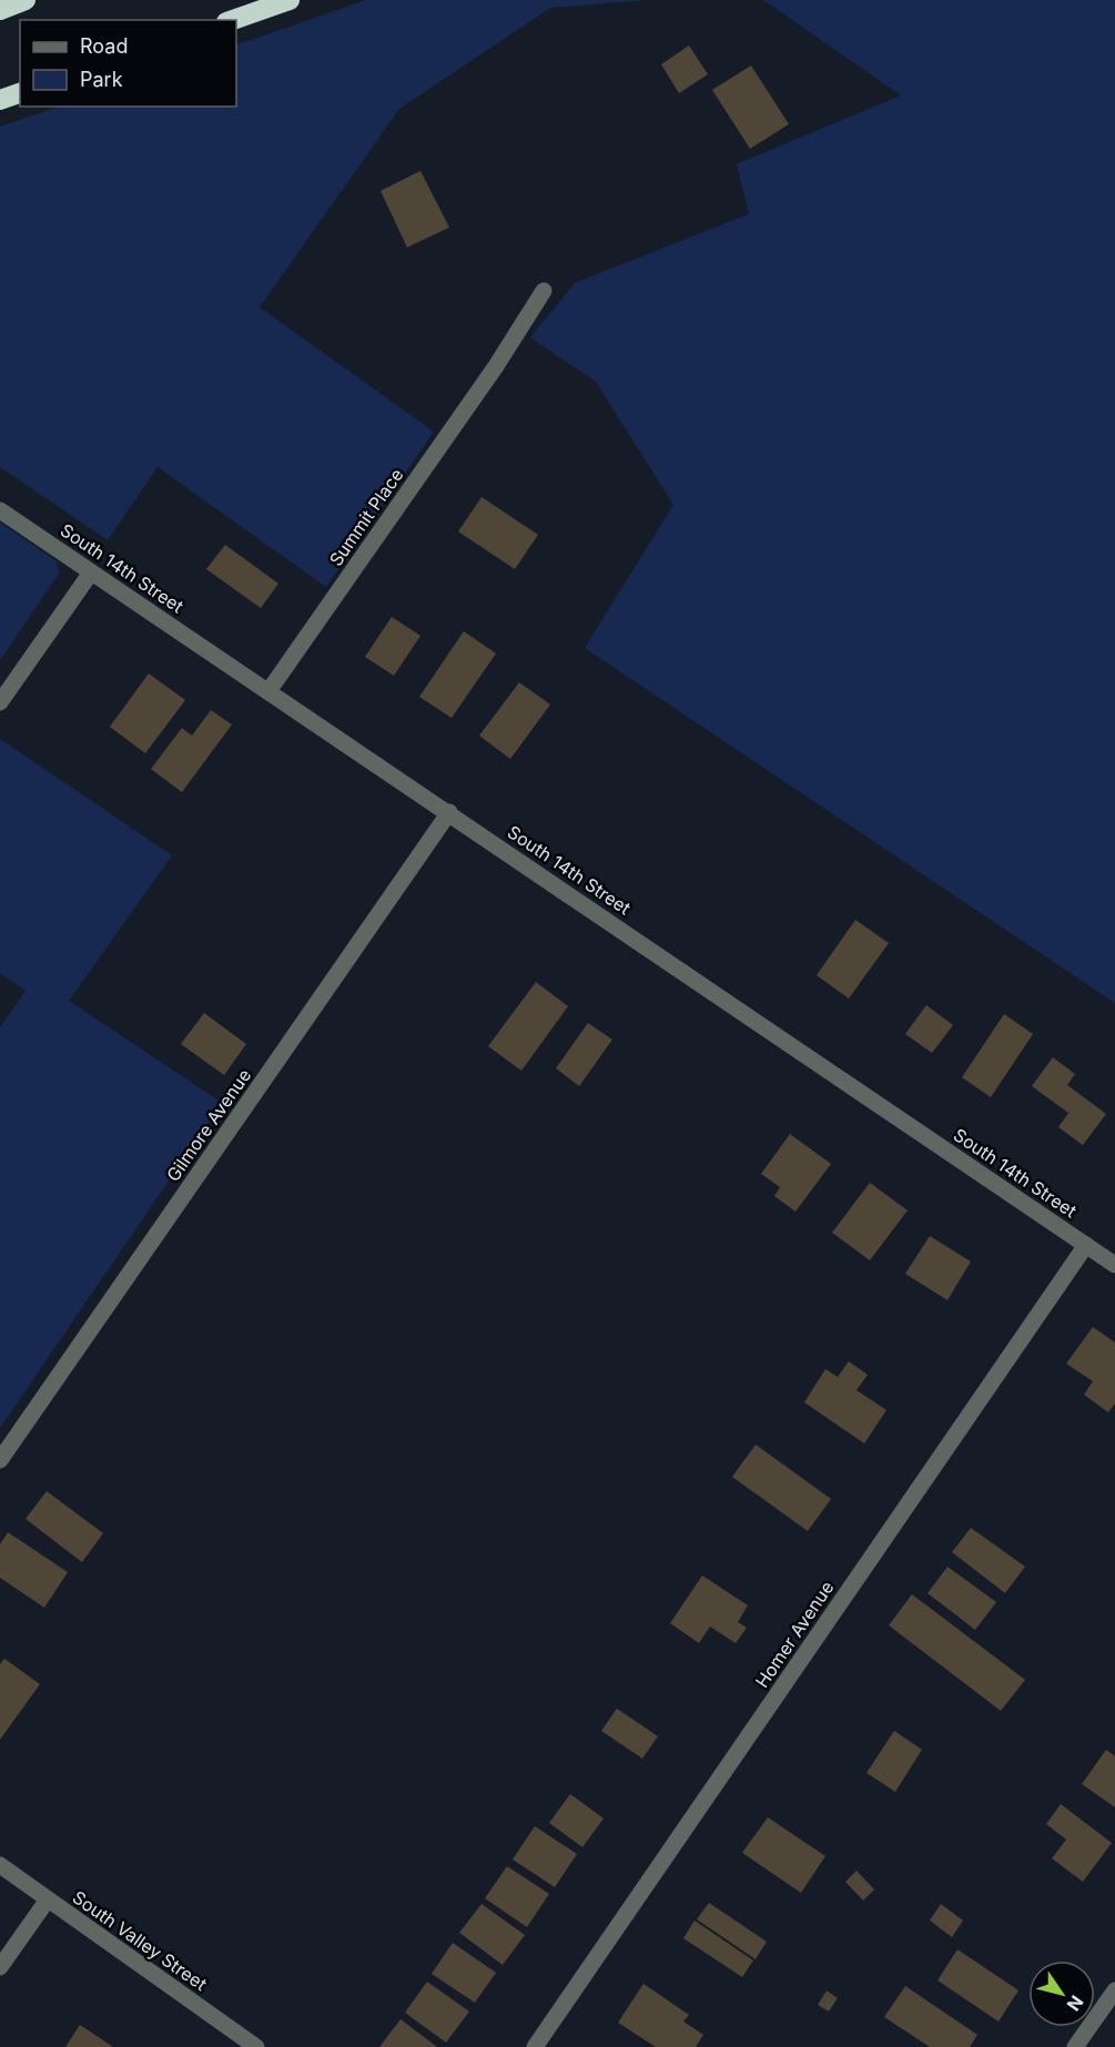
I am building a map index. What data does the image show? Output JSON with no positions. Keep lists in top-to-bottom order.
{
  "streets": {
    "street": [
      "Summit Place",
      "South 14th Street",
      "Gilmore Avenue",
      "Homer Avenue",
      "South Valley Street"
    ]
  },
  "crossings": [
    ["Summit Place", "South 14th Street"],
    ["South 14th Street", "Gilmore Avenue"],
    ["South 14th Street", "Homer Avenue"]
  ],
  "legend": ["Road", "Park"],
  "north": "bottom right"
}
